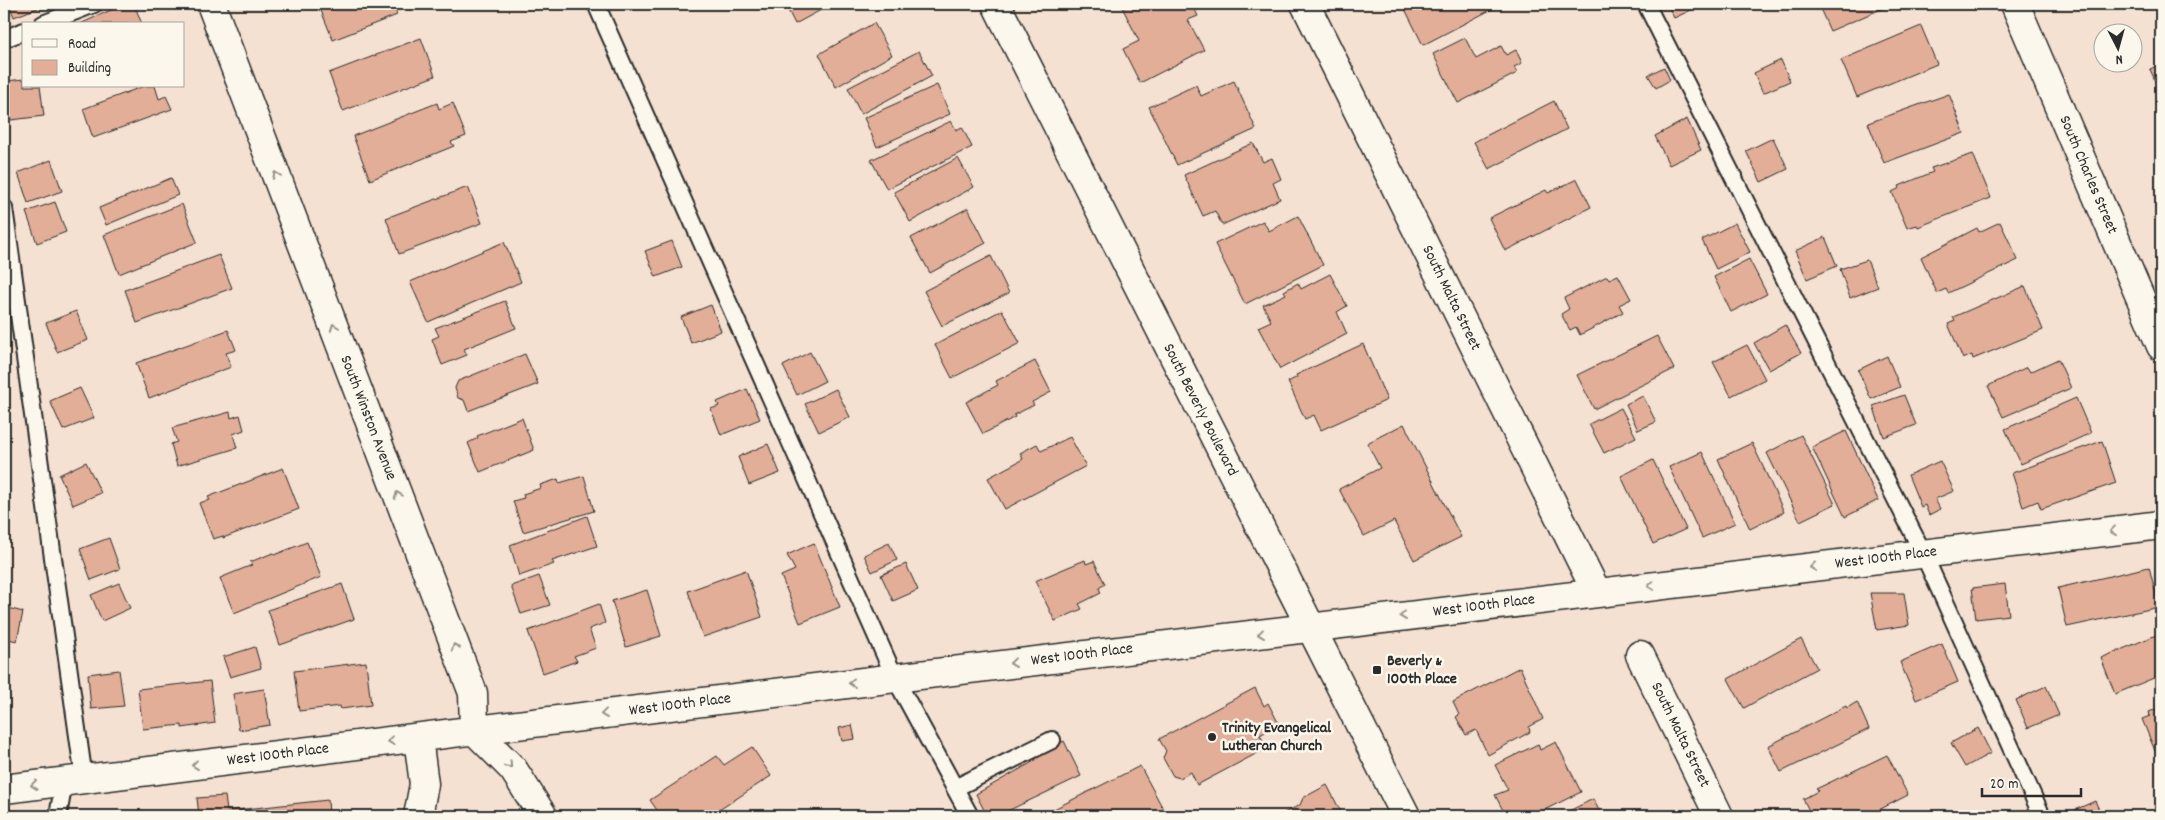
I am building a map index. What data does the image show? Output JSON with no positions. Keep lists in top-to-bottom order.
{
  "streets": {
    "street": [
      "South Charles Street",
      "South Malta Street",
      "South Beverly Boulevard",
      "South Winston Avenue",
      "West 100th Place"
    ]
  },
  "crossings": [
    ["South Malta Street", "West 100th Place"],
    ["South Beverly Boulevard", "West 100th Place"],
    ["South Winston Avenue", "West 100th Place"]
  ],
  "one_way": ["South Winston Avenue", "West 100th Place"],
  "places": {
    "transit": ["Beverly & 100th Place"],
    "other": ["Trinity Evangelical Lutheran Church"]
  },
  "legend": ["Road", "Building"],
  "scale_bar": "20 m",
  "north": "bottom"
}
